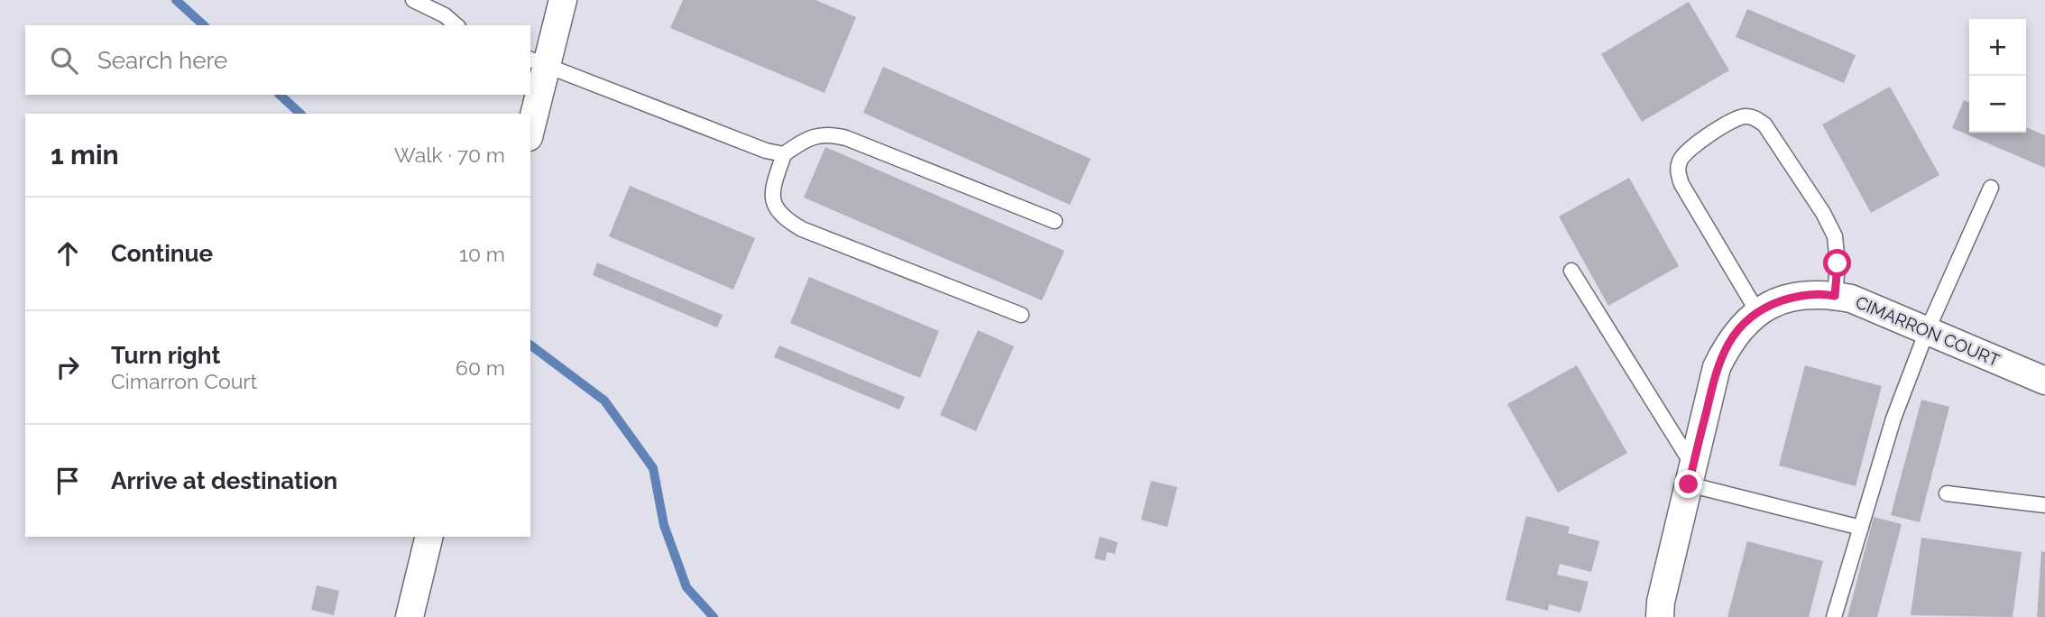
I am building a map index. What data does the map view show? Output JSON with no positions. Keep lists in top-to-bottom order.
{
  "streets": {
    "street": ["CIMARRON COURT"]
  },
  "page": {
    "map_buttons": ["+", "−"],
    "search": "Search here",
    "heading": ["1 min", "Walk · 70 m"],
    "list": [
      ["Continue", "10 m"],
      ["Turn right", "Cimarron Court", "60 m"],
      "Arrive at destination"
    ]
  }
}
